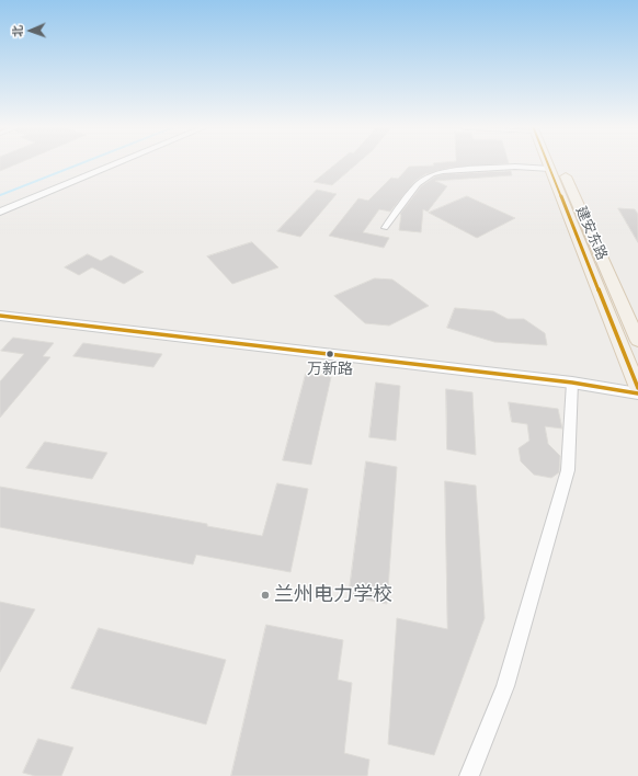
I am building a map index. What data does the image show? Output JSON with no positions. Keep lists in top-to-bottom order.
{
  "streets": {
    "main road": ["建安东路"]
  },
  "places": ["万新路", "兰州电力学校"],
  "north": "left"
}
